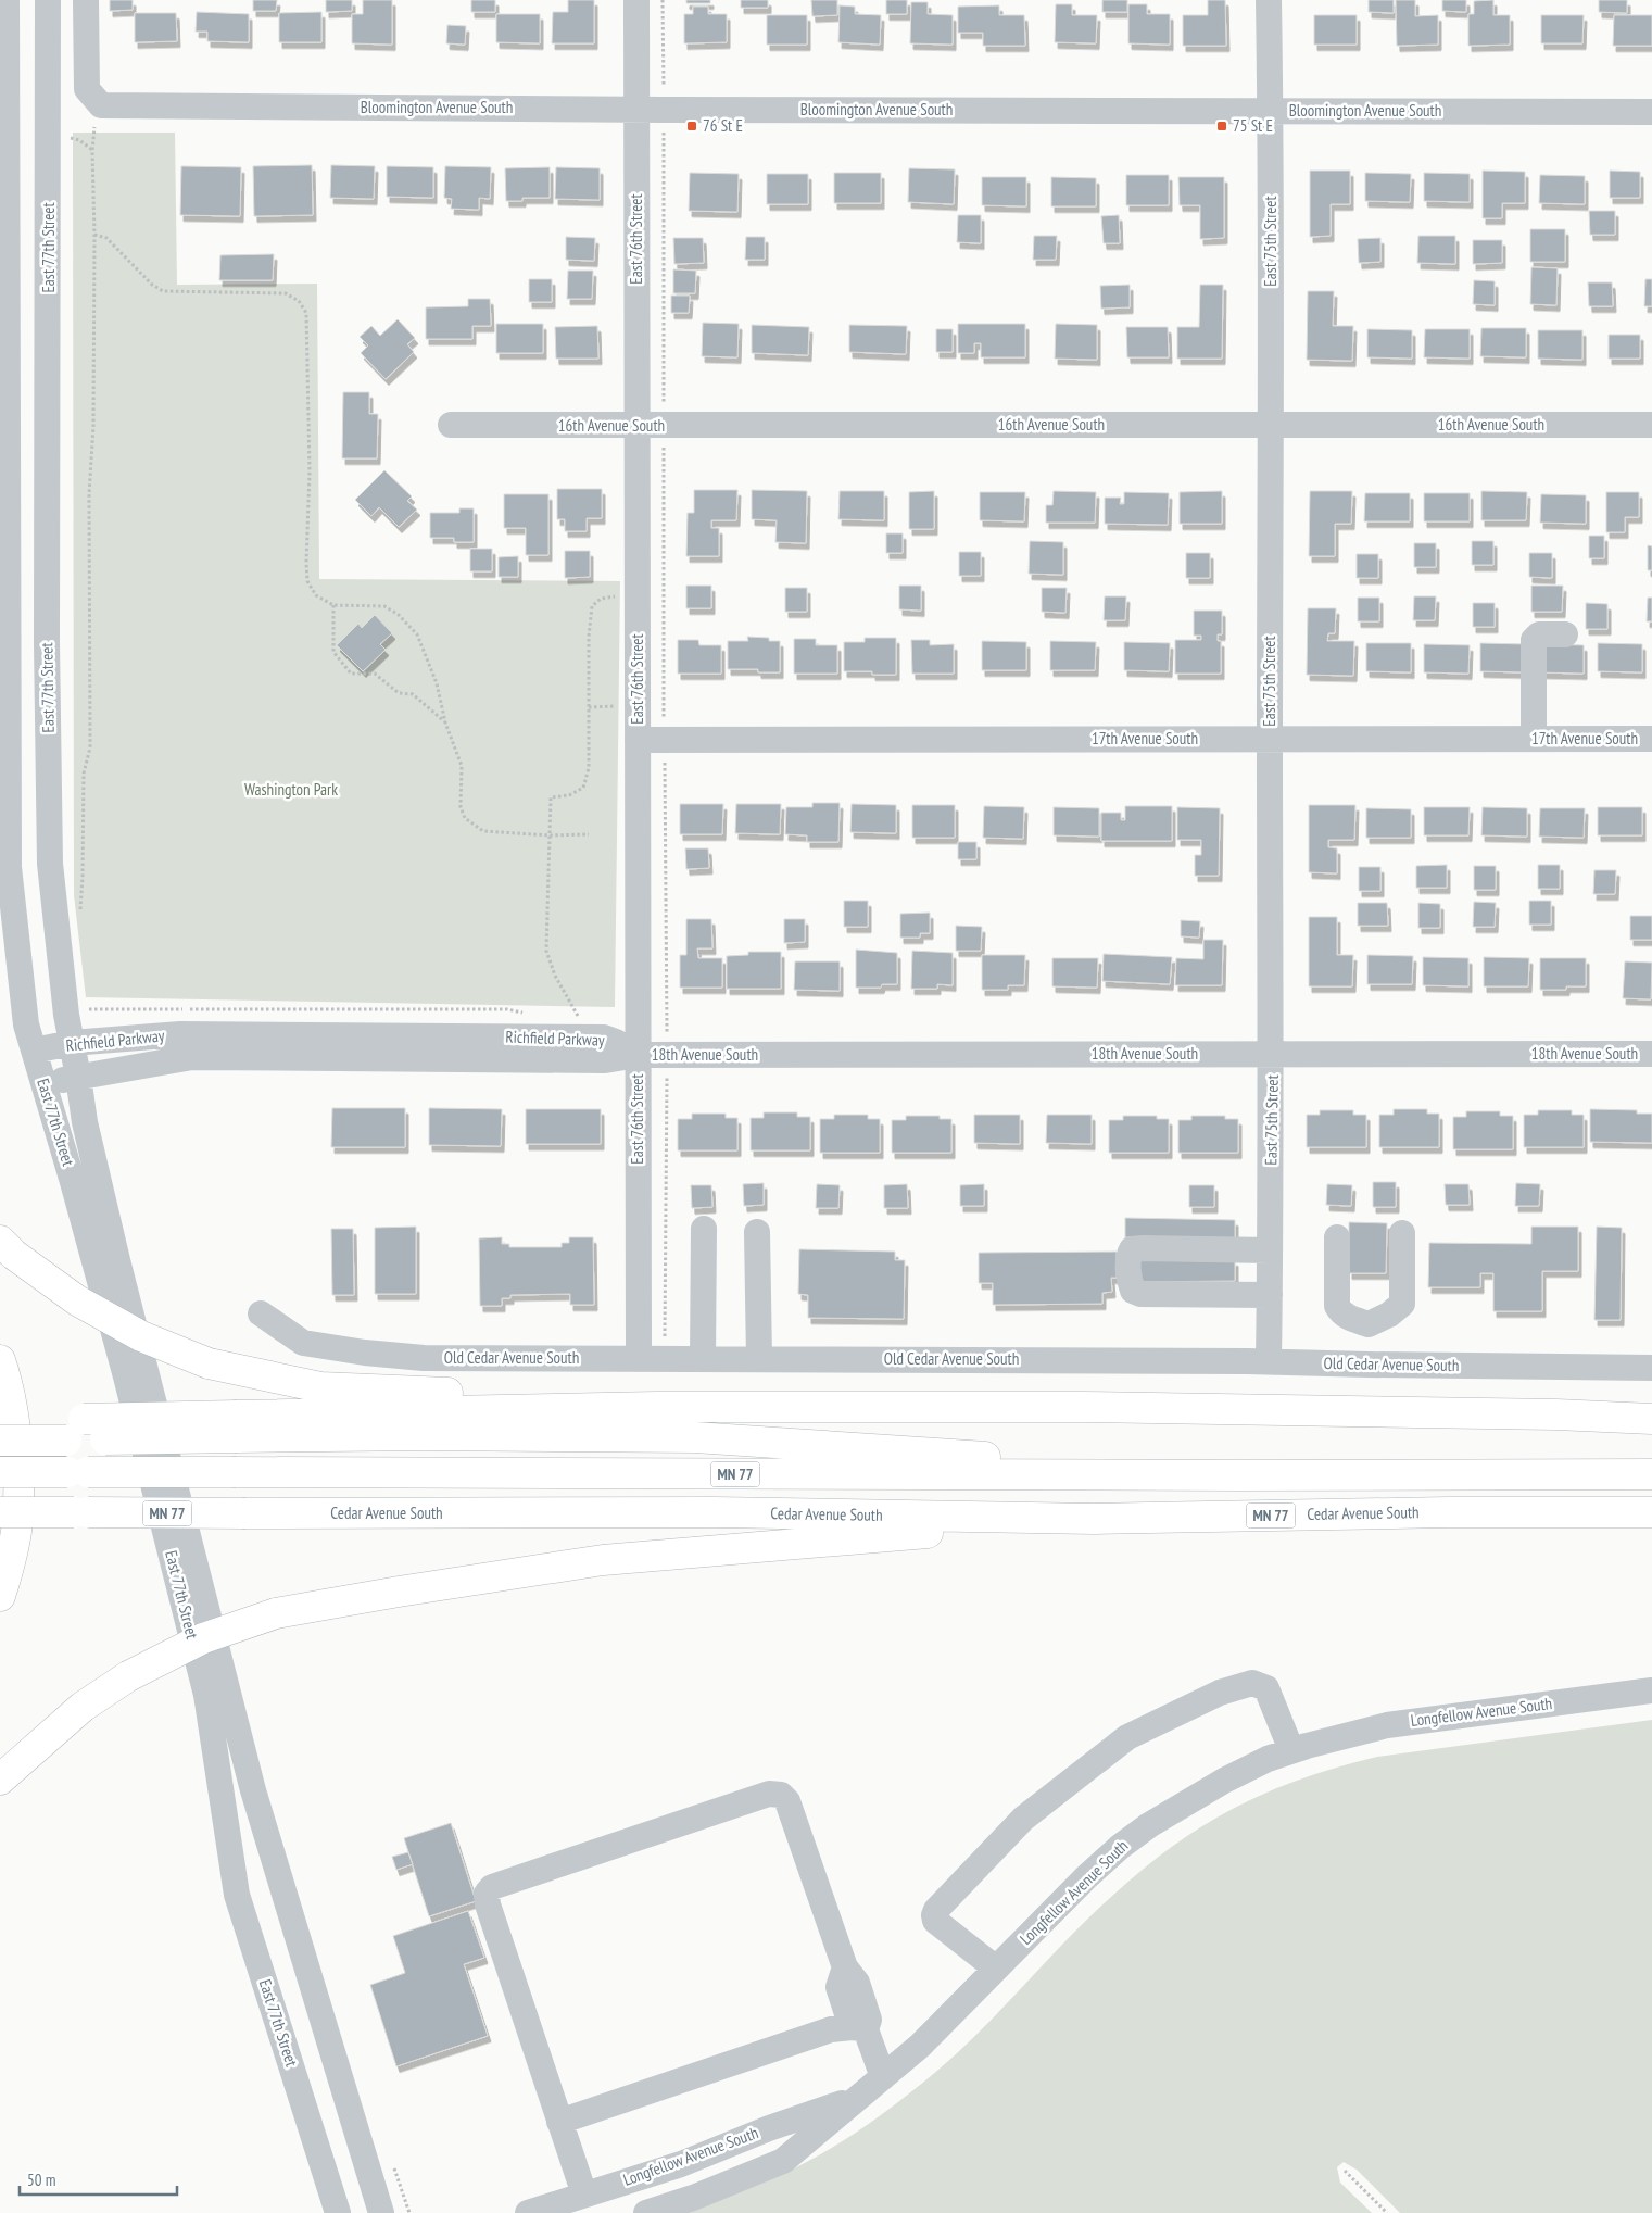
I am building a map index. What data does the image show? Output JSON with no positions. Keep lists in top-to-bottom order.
{
  "streets": {
    "highway": ["MN 77", "Cedar Avenue South"],
    "street": [
      "Bloomington Avenue South",
      "East 76th Street",
      "East 75th Street",
      "East 77th Street",
      "16th Avenue South",
      "17th Avenue South",
      "Richfield Parkway",
      "18th Avenue South",
      "Old Cedar Avenue South",
      "Longfellow Avenue South"
    ]
  },
  "crossings": [
    ["Bloomington Avenue South", "East 76th Street"],
    ["Bloomington Avenue South", "East 75th Street"],
    ["East 76th Street", "16th Avenue South"],
    ["East 76th Street", "17th Avenue South"],
    ["East 76th Street", "Richfield Parkway"],
    ["East 76th Street", "18th Avenue South"],
    ["East 76th Street", "Old Cedar Avenue South"],
    ["East 75th Street", "16th Avenue South"],
    ["East 75th Street", "17th Avenue South"],
    ["East 75th Street", "18th Avenue South"],
    ["East 75th Street", "Old Cedar Avenue South"],
    ["East 77th Street", "Richfield Parkway"],
    ["Richfield Parkway", "18th Avenue South"]
  ],
  "parks": ["Washington Park"],
  "places": {
    "transit": ["76 St E", "75 St E"]
  },
  "scale_bar": "50 m"
}
